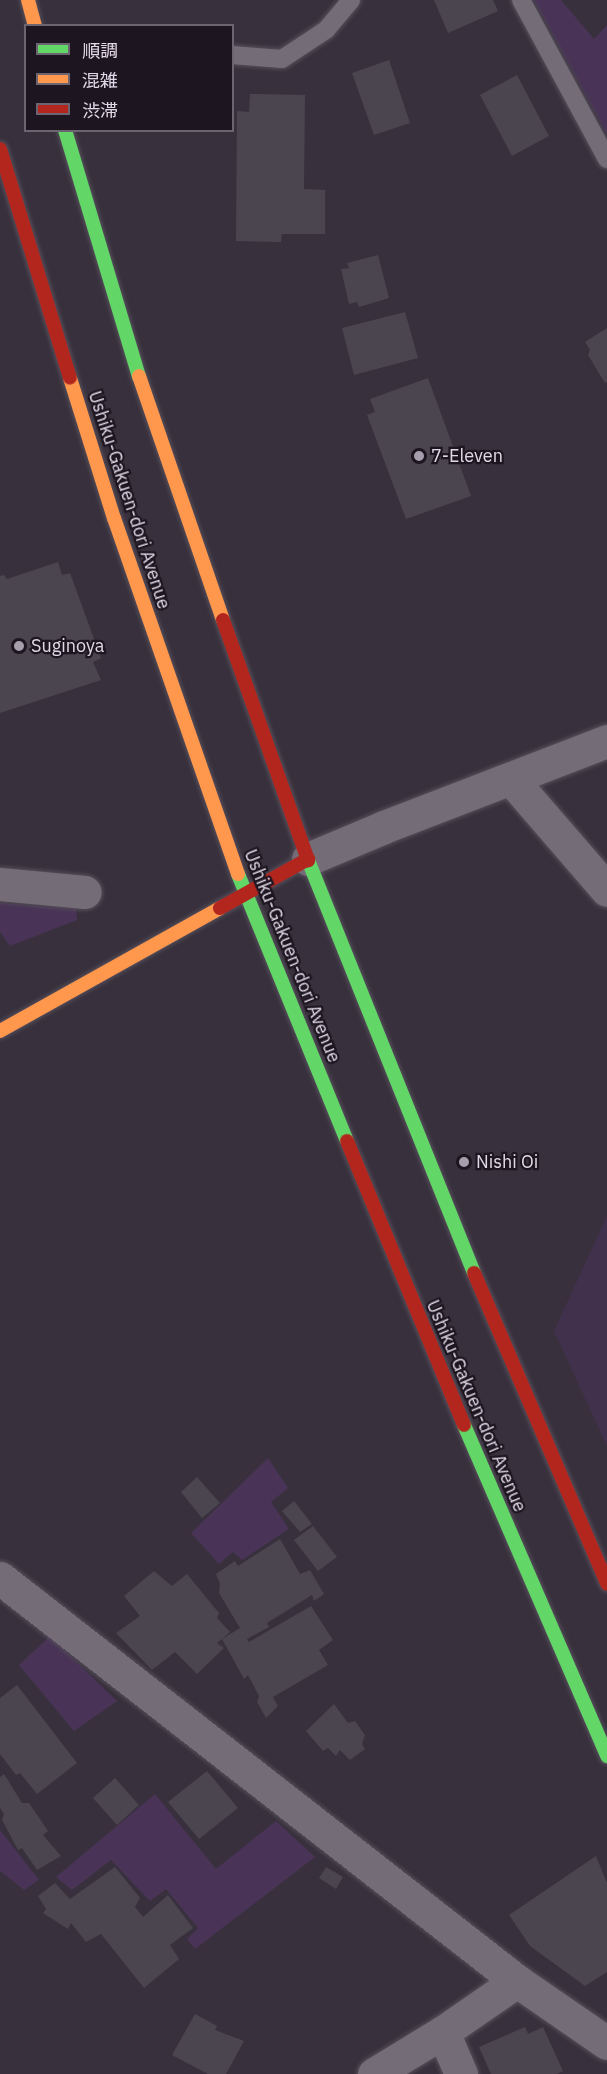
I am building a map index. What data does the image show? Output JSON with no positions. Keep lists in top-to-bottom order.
{
  "streets": {
    "highway": ["Ushiku-Gakuen-dori Avenue"]
  },
  "places": ["7-Eleven", "Suginoya", "Nishi Oi"],
  "legend": ["順調", "混雑", "渋滞"]
}
